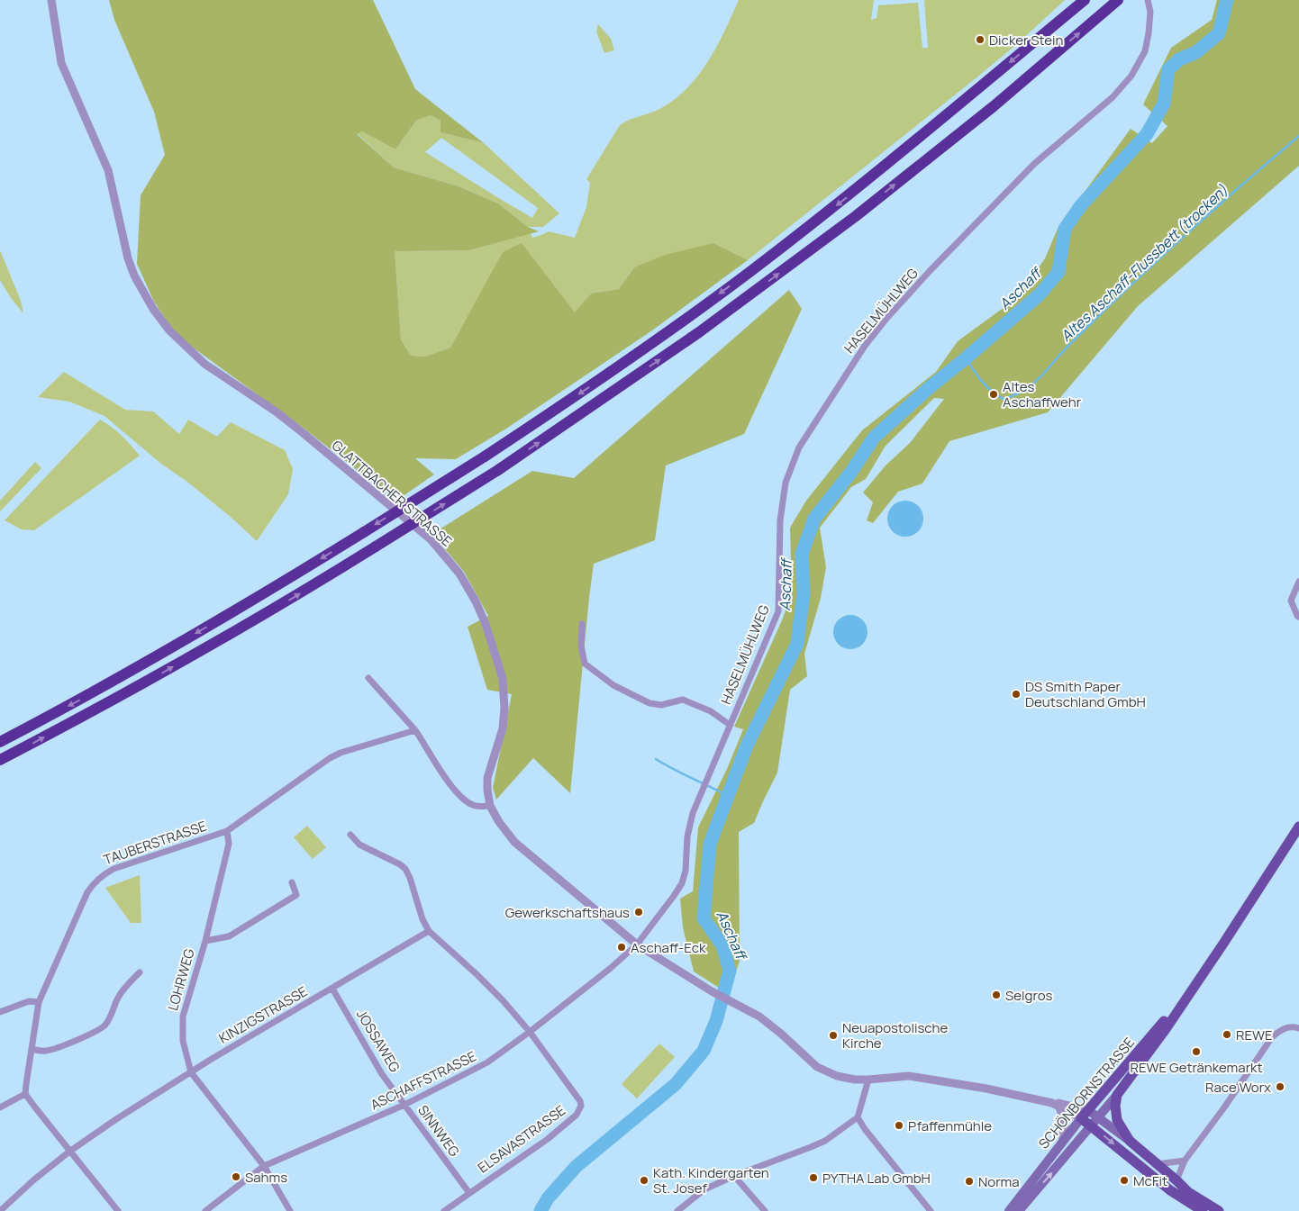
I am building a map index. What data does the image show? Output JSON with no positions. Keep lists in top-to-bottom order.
{
  "streets": {
    "main road": ["SCHÖNBORNSTRASSE"],
    "street": [
      "HASELMÜHLWEG",
      "GLATTBACHER STRASSE",
      "TAUBERSTRASSE",
      "LOHRWEG",
      "KINZIGSTRASSE",
      "JOSSAWEG",
      "ASCHAFFSTRASSE",
      "SINNWEG",
      "ELSAVASTRASSE"
    ]
  },
  "crossings": [
    ["HASELMÜHLWEG", "GLATTBACHER STRASSE"],
    ["HASELMÜHLWEG", "ASCHAFFSTRASSE"],
    ["GLATTBACHER STRASSE", "ASCHAFFSTRASSE"],
    ["GLATTBACHER STRASSE", "SCHÖNBORNSTRASSE"],
    ["TAUBERSTRASSE", "LOHRWEG"],
    ["LOHRWEG", "KINZIGSTRASSE"],
    ["LOHRWEG", "ASCHAFFSTRASSE"],
    ["KINZIGSTRASSE", "JOSSAWEG"],
    ["JOSSAWEG", "ASCHAFFSTRASSE"],
    ["JOSSAWEG", "SINNWEG"],
    ["ASCHAFFSTRASSE", "SINNWEG"],
    ["ASCHAFFSTRASSE", "ELSAVASTRASSE"],
    ["SINNWEG", "ELSAVASTRASSE"]
  ],
  "water": ["Altes Aschaff-Flussbett (trocken)", "Aschaff"],
  "places": [
    "Dicker Stein",
    "Altes Aschaffwehr",
    "DS Smith Paper Deutschland GmbH",
    "Gewerkschaftshaus",
    "Aschaff-Eck",
    "Selgros",
    "REWE",
    "Neuapostolische Kirche",
    "REWE Getränkemarkt",
    "Race Worx",
    "Pfaffenmühle",
    "Sahms",
    "PYTHA Lab GmbH",
    "Kath. Kindergarten St. Josef",
    "McFit",
    "Norma"
  ]
}
